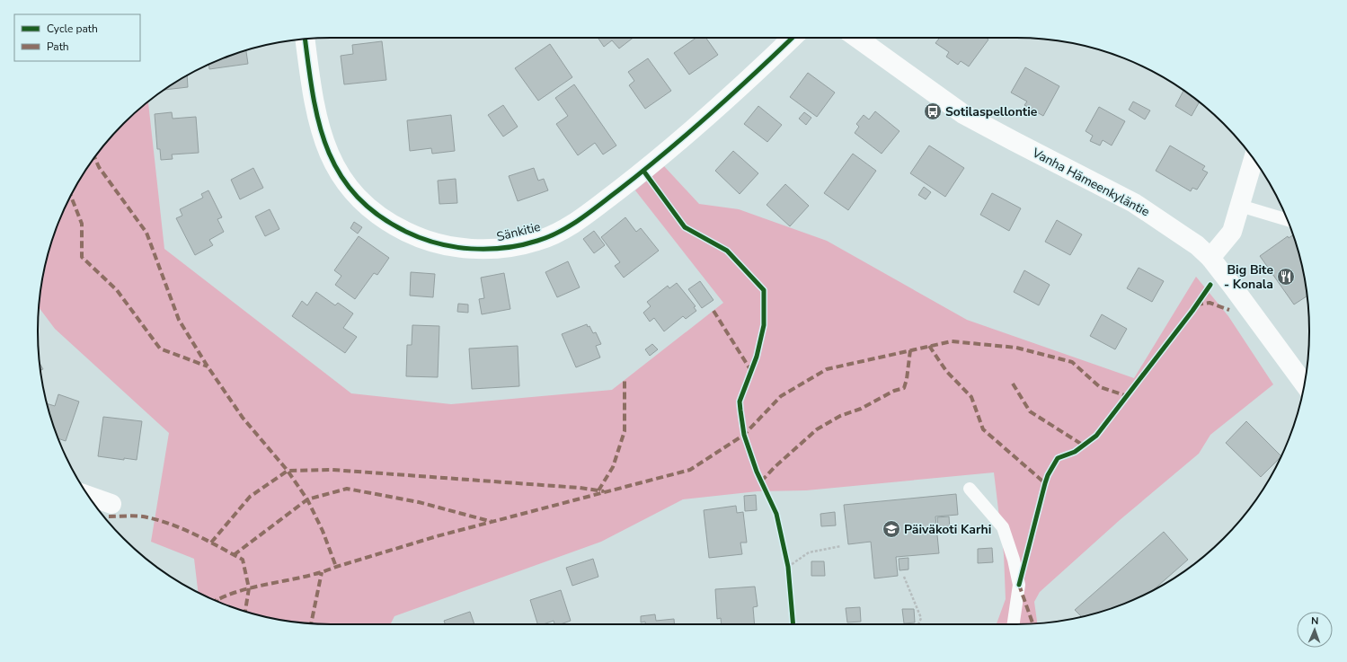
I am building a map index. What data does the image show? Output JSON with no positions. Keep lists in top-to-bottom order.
{
  "streets": {
    "street": ["Vanha Hämeenkyläntie", "Sänkitie"]
  },
  "places": {
    "bus stop": ["Sotilaspellontie"],
    "restaurant": ["Big Bite - Konala"],
    "school or university": ["Päiväkoti Karhi"]
  },
  "legend": ["Cycle path", "Path"],
  "north": "top"
}
